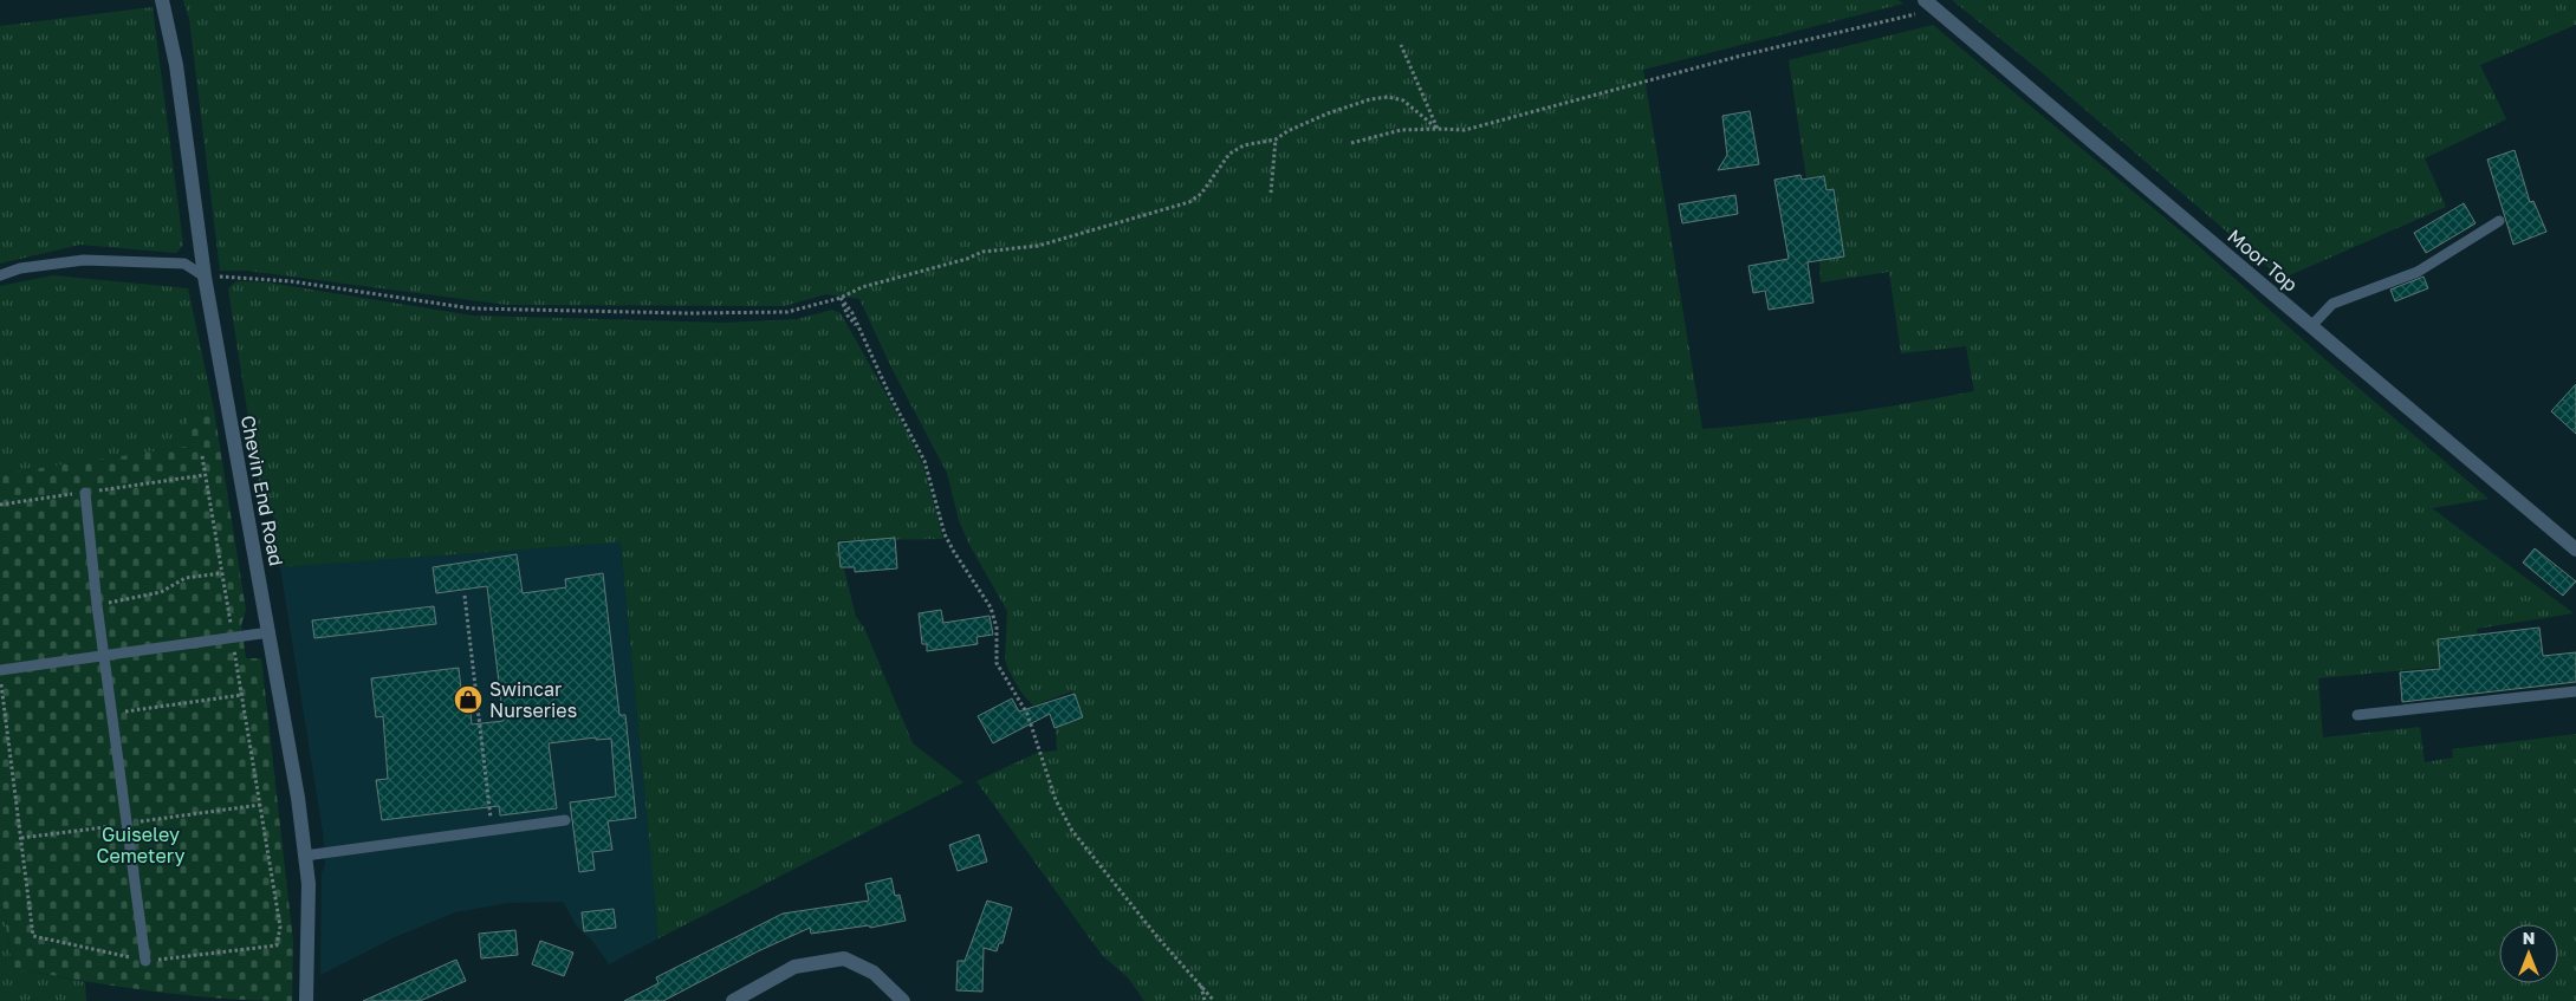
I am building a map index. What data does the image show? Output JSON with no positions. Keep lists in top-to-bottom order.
{
  "streets": {
    "street": ["Moor Top", "Chevin End Road"]
  },
  "parks": ["Guiseley Cemetery"],
  "places": {
    "shop": ["Swincar Nurseries"]
  },
  "north": "top"
}
